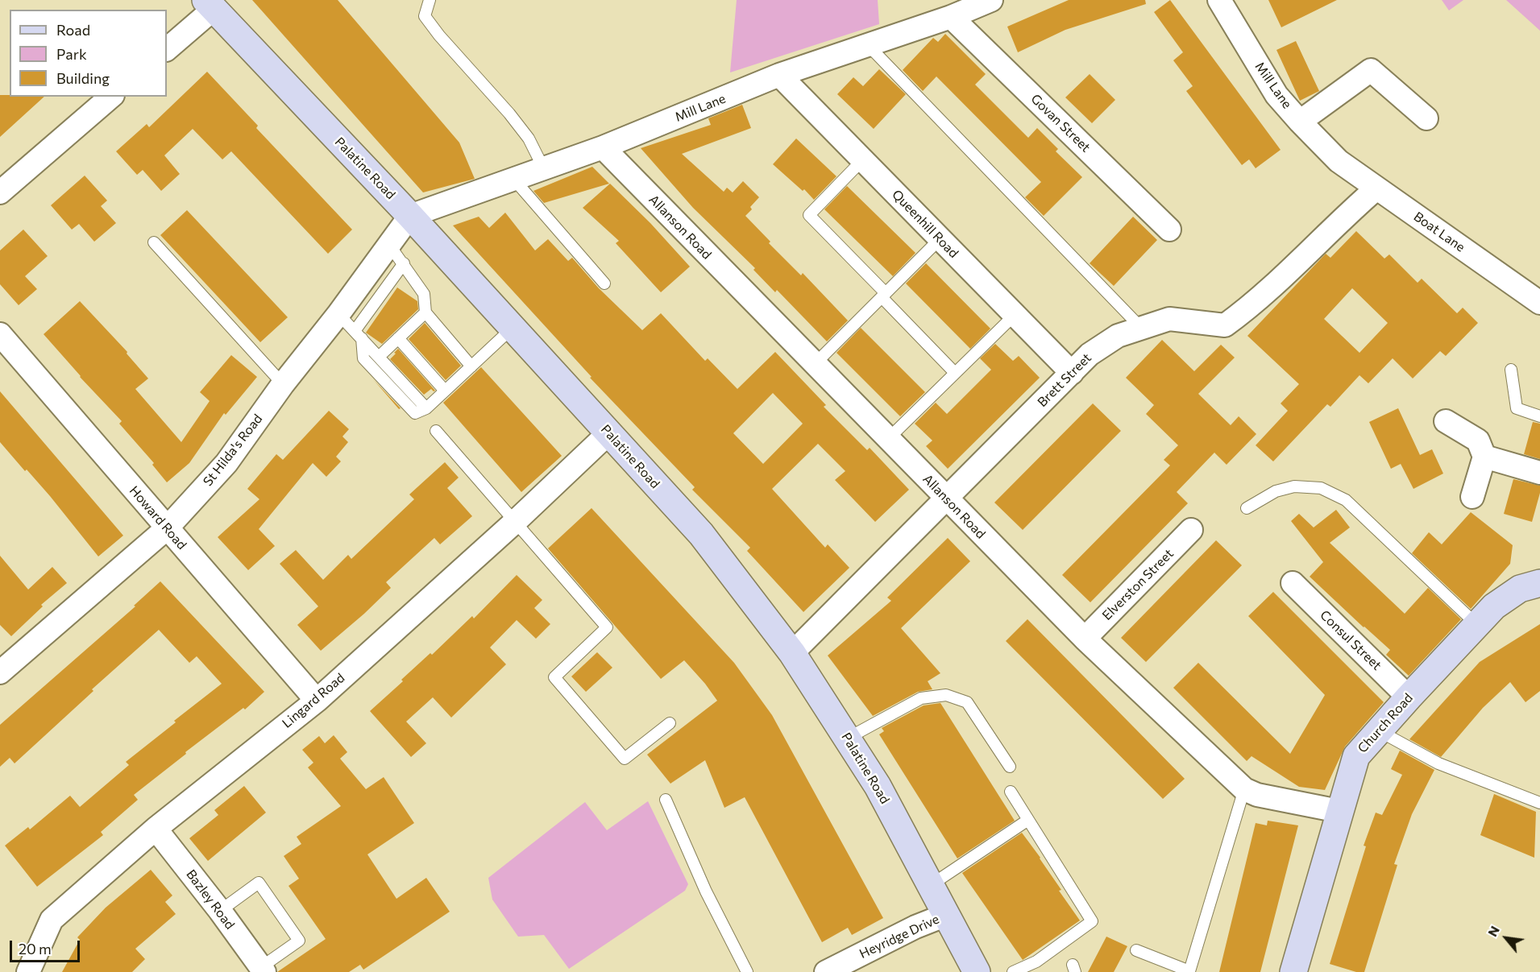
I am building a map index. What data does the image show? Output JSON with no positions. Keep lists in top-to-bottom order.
{
  "streets": {
    "main road": ["Palatine Road", "Church Road"],
    "street": [
      "Mill Lane",
      "Govan Street",
      "Queenhill Road",
      "Allanson Road",
      "Boat Lane",
      "Brett Street",
      "St Hilda's Road",
      "Howard Road",
      "Elverston Street",
      "Consul Street",
      "Lingard Road",
      "Bazley Road",
      "Heyridge Drive"
    ]
  },
  "crossings": [
    ["Mill Lane", "Govan Street"],
    ["Mill Lane", "Palatine Road"],
    ["Mill Lane", "Queenhill Road"],
    ["Mill Lane", "Allanson Road"],
    ["Mill Lane", "Boat Lane"],
    ["Mill Lane", "St Hilda's Road"],
    ["Palatine Road", "Brett Street"],
    ["Palatine Road", "St Hilda's Road"],
    ["Palatine Road", "Lingard Road"],
    ["Palatine Road", "Heyridge Drive"],
    ["Queenhill Road", "Brett Street"],
    ["Allanson Road", "Brett Street"],
    ["Allanson Road", "Elverston Street"],
    ["Allanson Road", "Church Road"],
    ["Boat Lane", "Brett Street"],
    ["St Hilda's Road", "Howard Road"],
    ["Howard Road", "Lingard Road"],
    ["Consul Street", "Church Road"],
    ["Lingard Road", "Bazley Road"]
  ],
  "legend": ["Road", "Park", "Building"],
  "scale_bar": "20 m",
  "north": "top left"
}
